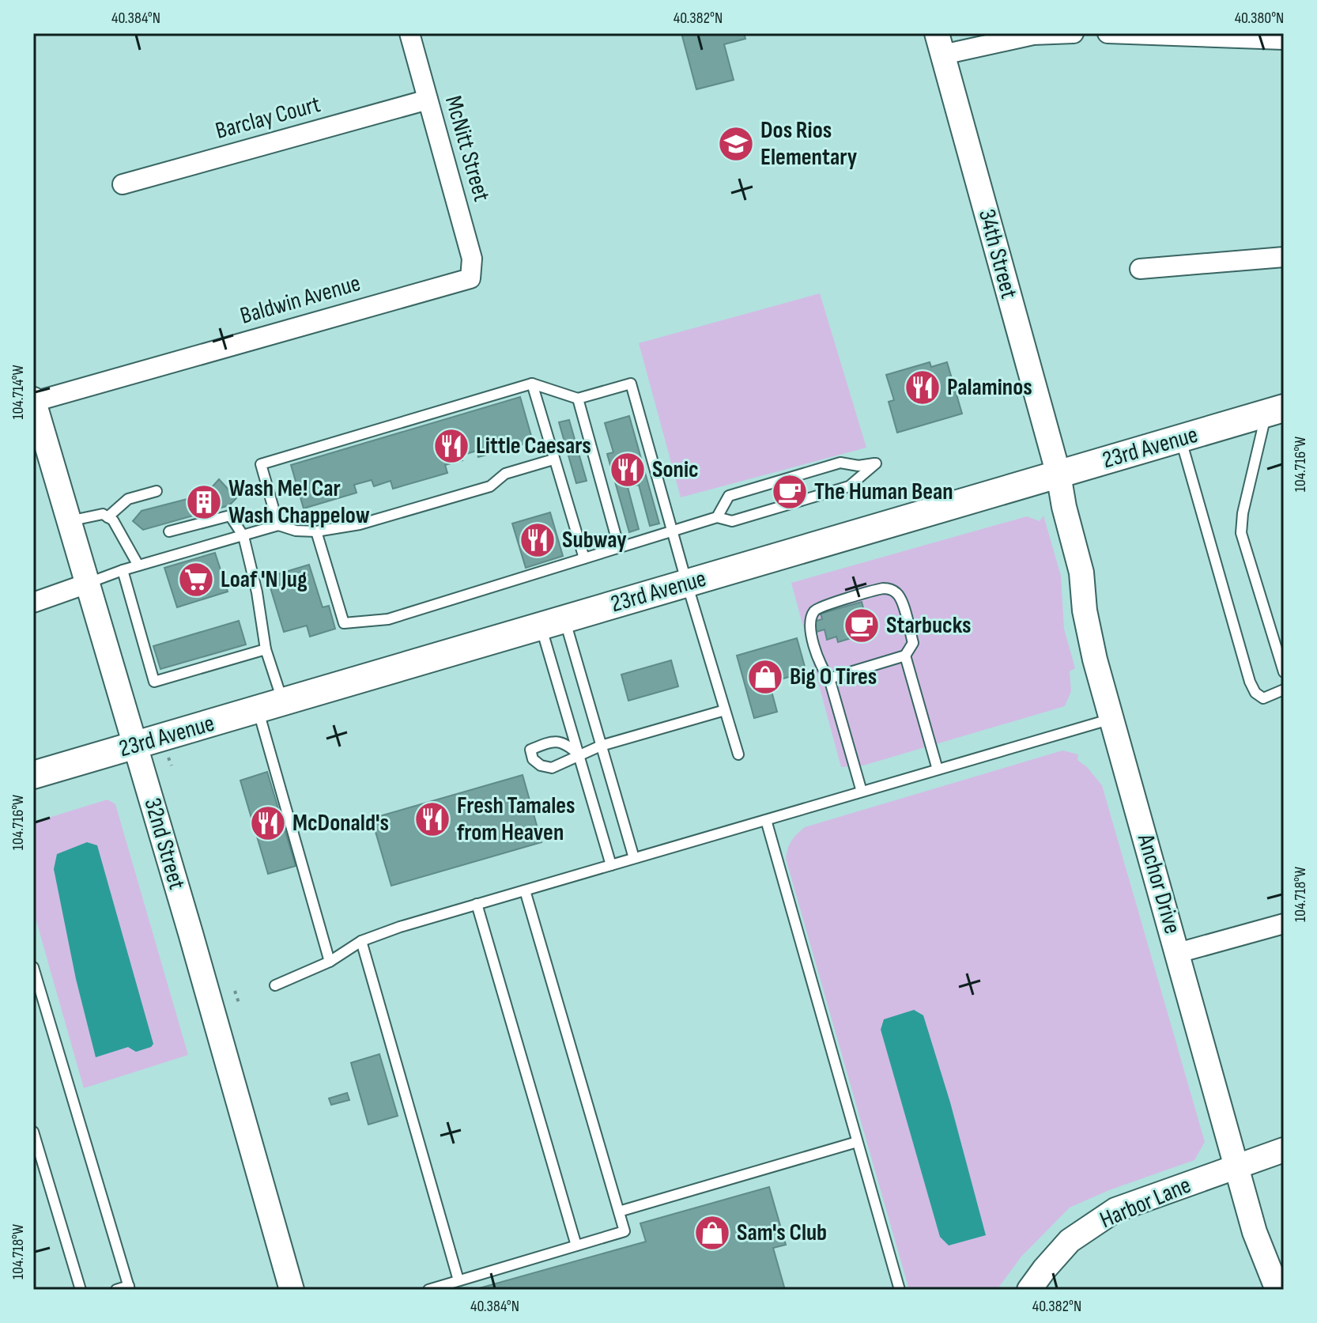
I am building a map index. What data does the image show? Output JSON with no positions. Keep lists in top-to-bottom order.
{
  "streets": {
    "main road": ["23rd Avenue"],
    "street": [
      "Barclay Court",
      "McNitt Street",
      "34th Street",
      "Baldwin Avenue",
      "32nd Street",
      "Anchor Drive",
      "Harbor Lane"
    ]
  },
  "crossings": [
    ["Barclay Court", "McNitt Street"],
    ["McNitt Street", "Baldwin Avenue"],
    ["34th Street", "23rd Avenue"],
    ["34th Street", "Anchor Drive"],
    ["Baldwin Avenue", "32nd Street"],
    ["23rd Avenue", "32nd Street"],
    ["23rd Avenue", "Anchor Drive"],
    ["Anchor Drive", "Harbor Lane"]
  ],
  "places": {
    "school or university": ["Dos Rios Elementary"],
    "restaurant": [
      "Palaminos",
      "Little Caesars",
      "Sonic",
      "Subway",
      "Fresh Tamales from Heaven",
      "McDonald's"
    ],
    "cafe": ["The Human Bean", "Starbucks"],
    "building": ["Wash Me! Car Wash Chappelow"],
    "supermarket": ["Loaf 'N Jug"],
    "shop": ["Big O Tires", "Sam's Club"]
  },
  "coordinates": [
    "40.384°N",
    "40.382°N",
    "40.380°N",
    "104.714°W",
    "104.716°W",
    "104.718°W"
  ]
}
